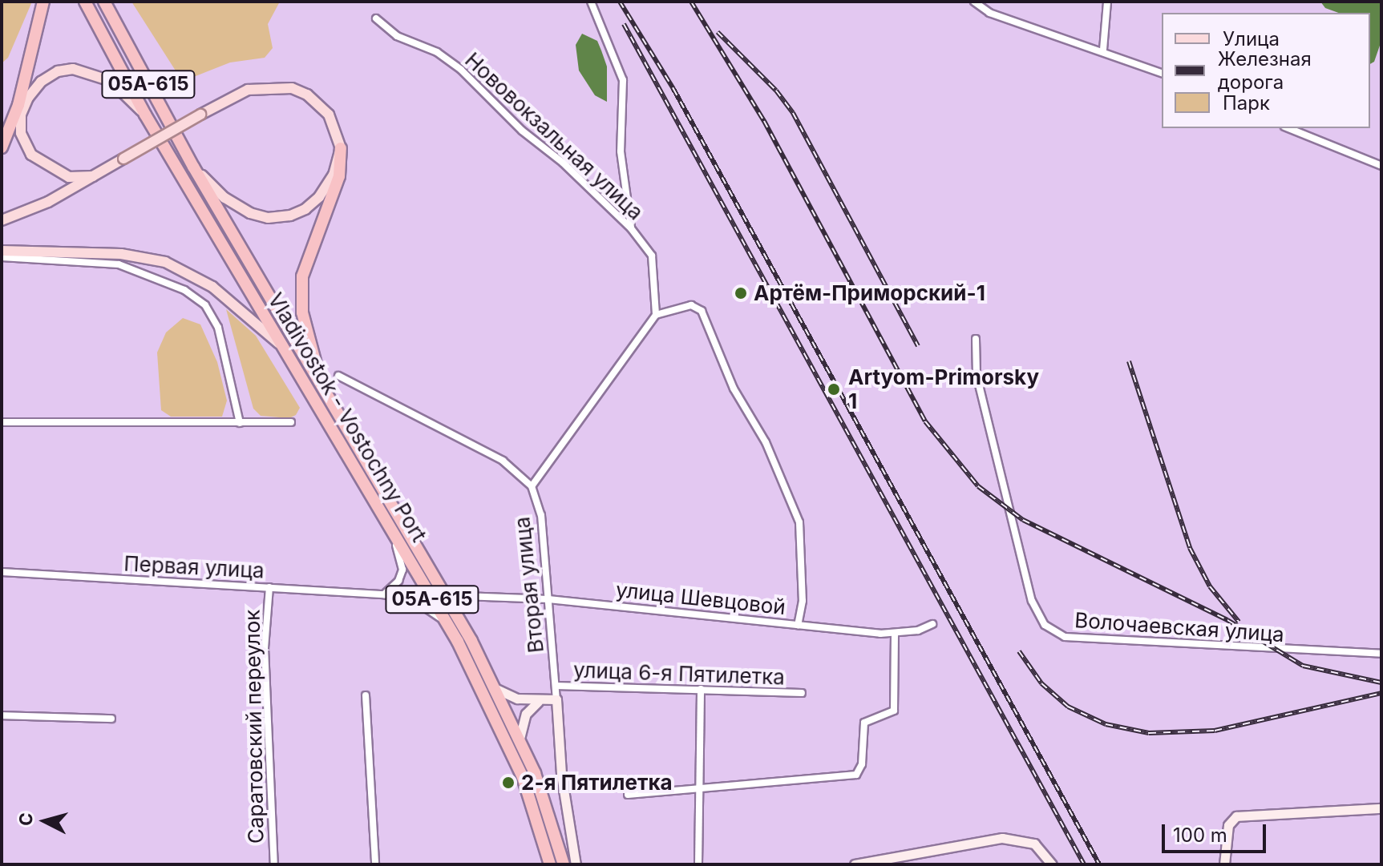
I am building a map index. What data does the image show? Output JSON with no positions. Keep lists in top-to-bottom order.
{
  "streets": {
    "highway": ["05А-615", "Vladivostok - Vostochny Port"],
    "main road": ["Вторая улица"],
    "street": [
      "Нововокзальная улица",
      "Первая улица",
      "улица Шевцовой",
      "Волочаевская улица",
      "улица 6-я Пятилетка",
      "Саратовский переулок"
    ]
  },
  "crossings": [
    ["Vladivostok - Vostochny Port", "Первая улица"],
    ["Первая улица", "Саратовский переулок"],
    ["Вторая улица", "улица Шевцовой"],
    ["Вторая улица", "улица 6-я Пятилетка"]
  ],
  "places": ["Артём-Приморский-1", "Artyom-Primorsky 1", "2-я Пятилетка"],
  "legend": ["Улица", "Железная дорога", "Парк"],
  "scale_bar": "100 m",
  "north": "left"
}
